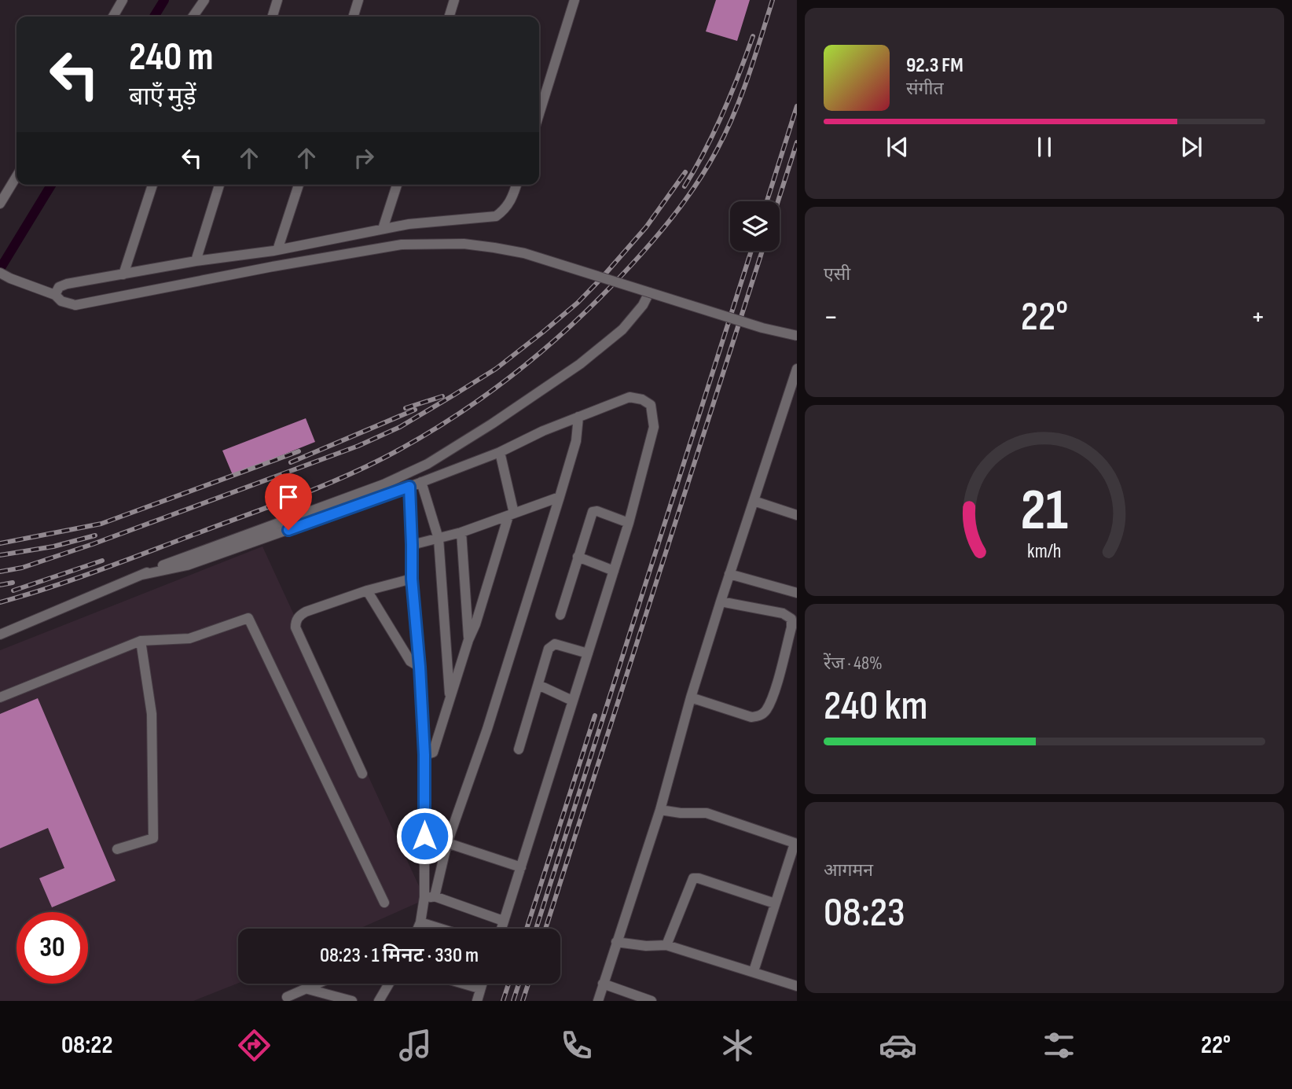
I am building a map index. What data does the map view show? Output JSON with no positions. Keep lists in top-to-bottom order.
{
  "page": {
    "turn": ["240 m", "बाएँ मुड़ें"],
    "song": ["92.3 FM", "संगीत"],
    "tile": [
      "एसी",
      ["रेंज · 48%", "240 km"],
      ["आगमन", "08:23"]
    ],
    "heat": ["−", "22°", "+"],
    "limit": "30",
    "trip": "08:23 · 1 मिनट · 330 m",
    "tabs": ["08:22", "22°"],
    "gauge": ["21", "km/h"]
  }
}
